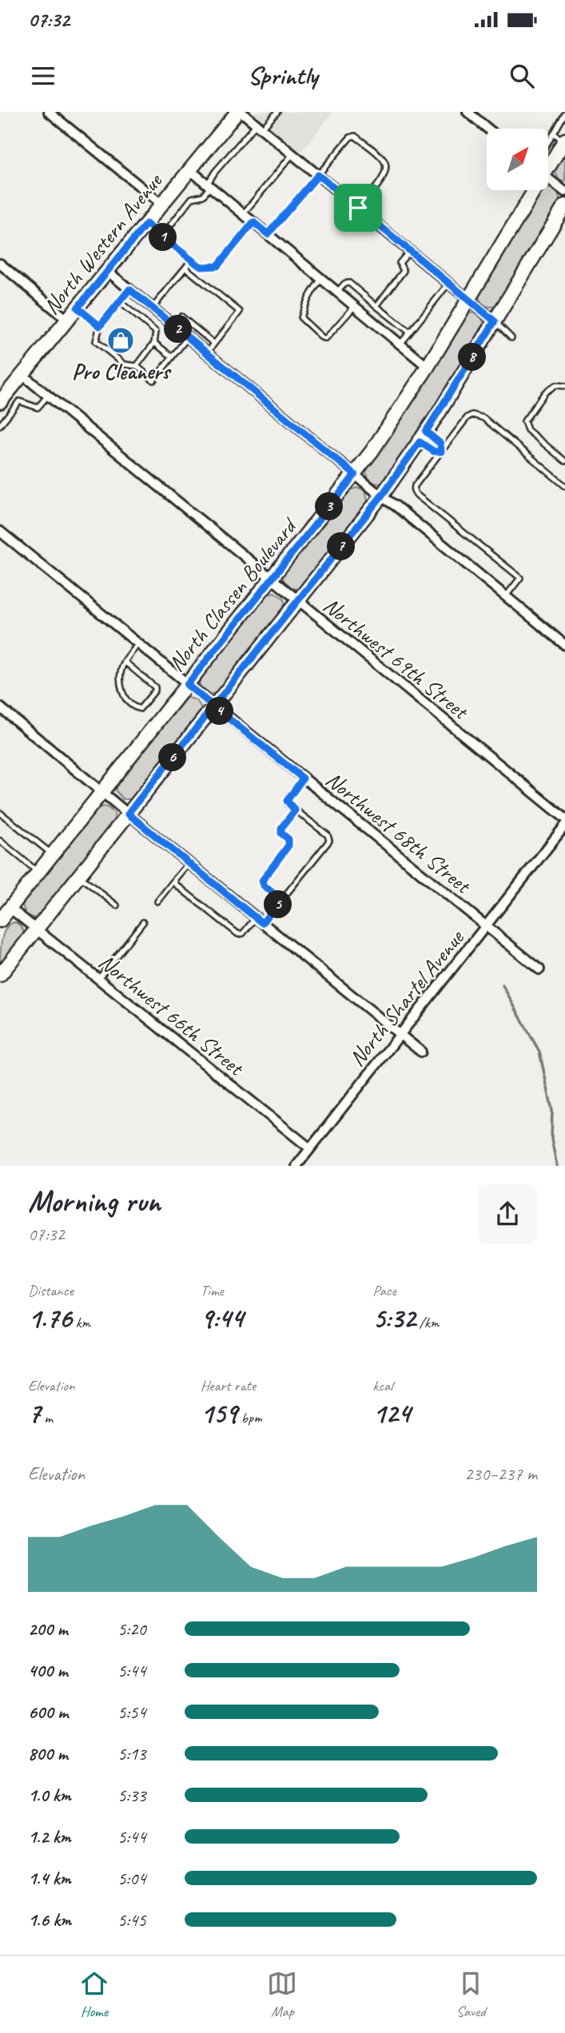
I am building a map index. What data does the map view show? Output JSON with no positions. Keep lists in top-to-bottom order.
{
  "streets": {
    "street": [
      "North Western Avenue",
      "North Classen Boulevard",
      "Northwest 69th Street",
      "Northwest 68th Street",
      "North Shartel Avenue",
      "Northwest 66th Street"
    ]
  },
  "crossings": [
    ["North Western Avenue", "Northwest 69th Street"],
    ["North Classen Boulevard", "Northwest 69th Street"],
    ["North Classen Boulevard", "Northwest 68th Street"],
    ["North Classen Boulevard", "Northwest 66th Street"],
    ["Northwest 68th Street", "North Shartel Avenue"],
    ["North Shartel Avenue", "Northwest 66th Street"]
  ],
  "places": {
    "shop": ["Pro Cleaners"]
  },
  "north": "top right",
  "page": {
    "status": "07:32",
    "header": "Sprintly",
    "pins": [
      "1",
      "2",
      "8",
      "3",
      "7",
      "4",
      "6",
      "5"
    ],
    "heading": ["Morning run", "07:32"],
    "stats": [
      ["Distance", "1.76 km"],
      ["Time", "9:44"],
      ["Pace", "5:32 /km"],
      ["Elevation", "7 m"],
      ["Heart rate", "159 bpm"],
      ["kcal", "124"]
    ],
    "chart": ["Elevation", "230–237 m"],
    "list": [
      {
        "name": "200 m",
        "note": "5:20"
      },
      {
        "name": "400 m",
        "note": "5:44"
      },
      {
        "name": "600 m",
        "note": "5:54"
      },
      {
        "name": "800 m",
        "note": "5:13"
      },
      {
        "name": "1.0 km",
        "note": "5:33"
      },
      {
        "name": "1.2 km",
        "note": "5:44"
      },
      {
        "name": "1.4 km",
        "note": "5:04"
      },
      {
        "name": "1.6 km",
        "note": "5:45"
      }
    ],
    "tabs": ["Home", "Map", "Saved"]
  }
}
